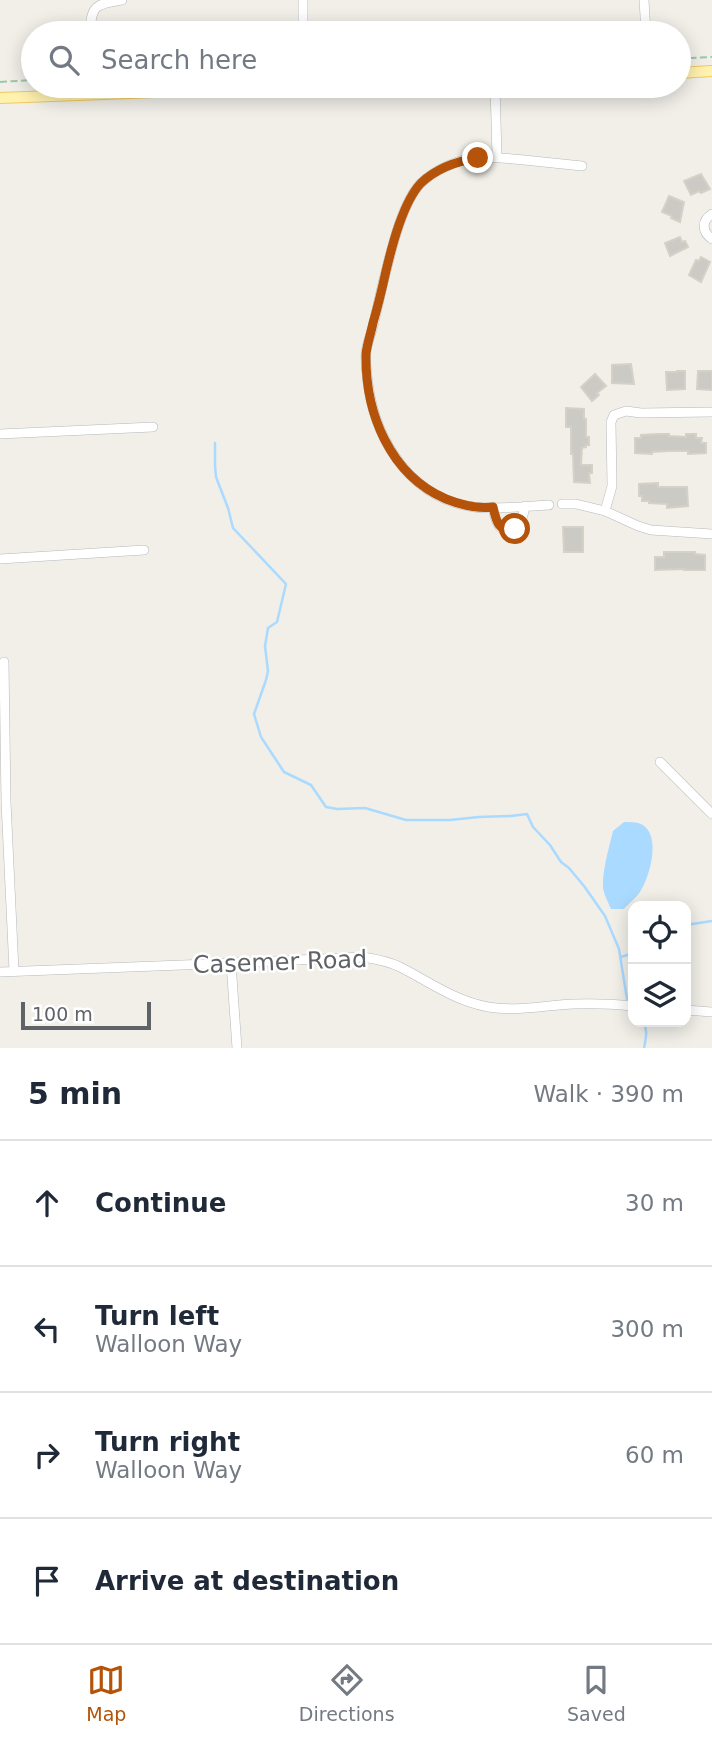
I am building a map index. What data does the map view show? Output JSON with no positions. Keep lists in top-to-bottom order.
{
  "streets": {
    "street": ["Casemer Road"]
  },
  "scale_bar": "100 m",
  "page": {
    "search": "Search here",
    "scale": "100 m",
    "heading": ["5 min", "Walk · 390 m"],
    "list": [
      ["Continue", "30 m"],
      ["Turn left", "Walloon Way", "300 m"],
      ["Turn right", "Walloon Way", "60 m"],
      "Arrive at destination"
    ],
    "nav": ["Map", "Directions", "Saved"]
  }
}
